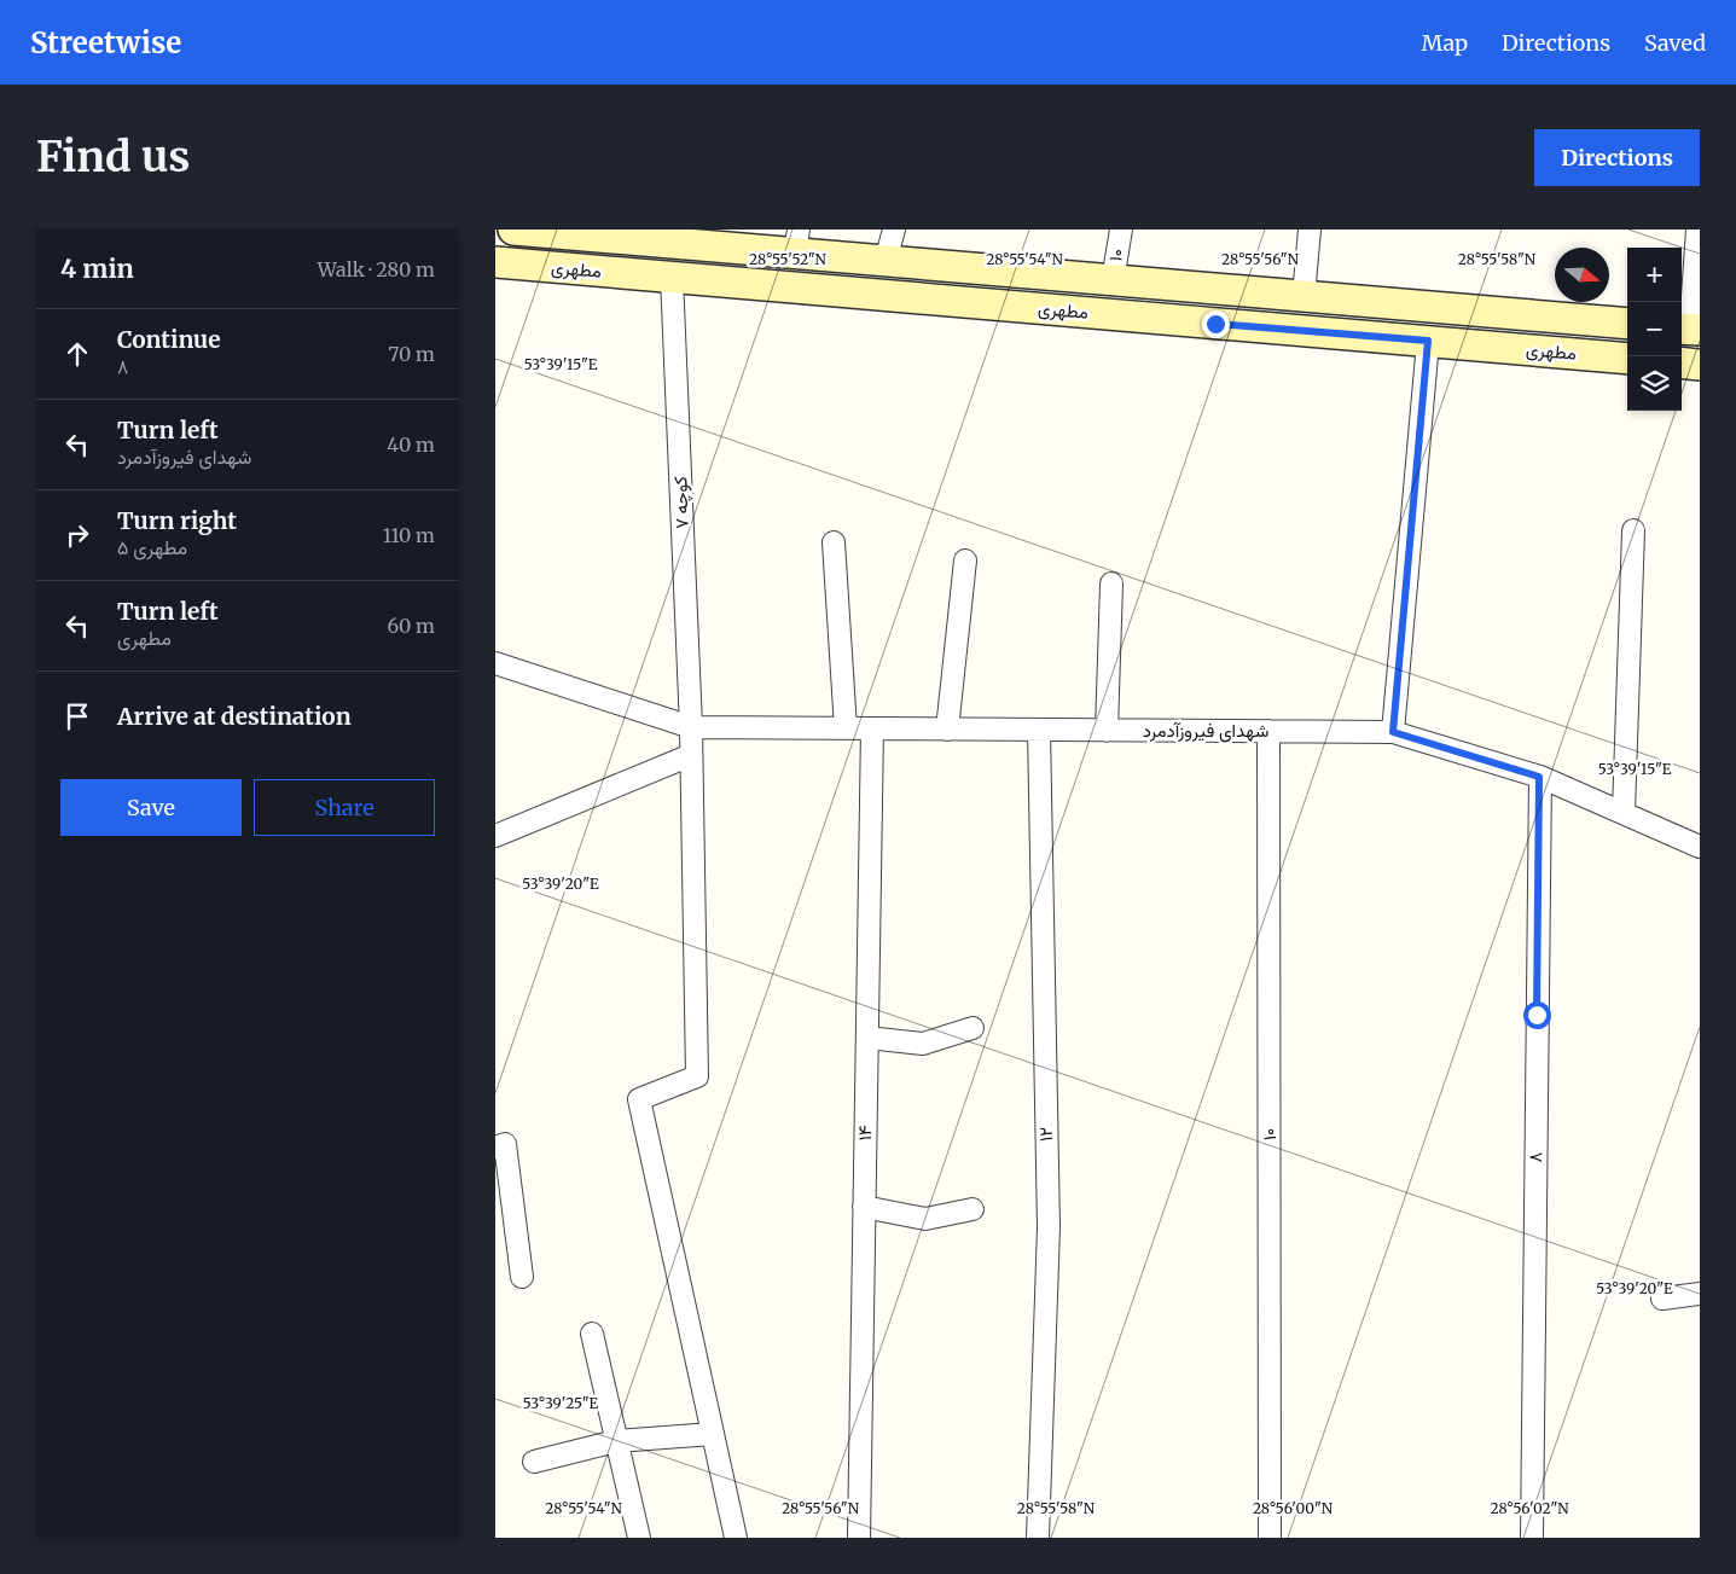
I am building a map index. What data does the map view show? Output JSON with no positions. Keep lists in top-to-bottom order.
{
  "streets": {
    "main road": ["مطهری"],
    "street": [
      "۱۰",
      "کوچه ۷",
      "شهدای فیروزآدمرد",
      "۱۴",
      "۱۲",
      "۸"
    ]
  },
  "crossings": [
    ["۱۰", "مطهری"],
    ["۱۰", "شهدای فیروزآدمرد"],
    ["مطهری", "کوچه ۷"],
    ["کوچه ۷", "شهدای فیروزآدمرد"],
    ["شهدای فیروزآدمرد", "۱۴"],
    ["شهدای فیروزآدمرد", "۱۲"],
    ["شهدای فیروزآدمرد", "۸"]
  ],
  "north": "right",
  "page": {
    "header": "Streetwise",
    "nav": ["Map", "Directions", "Saved"],
    "buttons": [
      "Directions",
      ["Save", "Share"]
    ],
    "title": "Find us",
    "heading": ["4 min", "Walk · 280 m"],
    "map_buttons": ["+", "−"],
    "list": [
      ["Continue", "۸", "70 m"],
      ["Turn left", "شهدای فیروزآدمرد", "40 m"],
      ["Turn right", "مطهری ۵", "110 m"],
      ["Turn left", "مطهری", "60 m"],
      "Arrive at destination"
    ]
  },
  "coordinates": [
    "28°55'52\"N",
    "28°55'54\"N",
    "28°55'56\"N",
    "28°55'58\"N",
    "53°39'15\"E",
    "53°39'20\"E",
    "53°39'25\"E",
    "28°56'00\"N",
    "28°56'02\"N"
  ]
}
